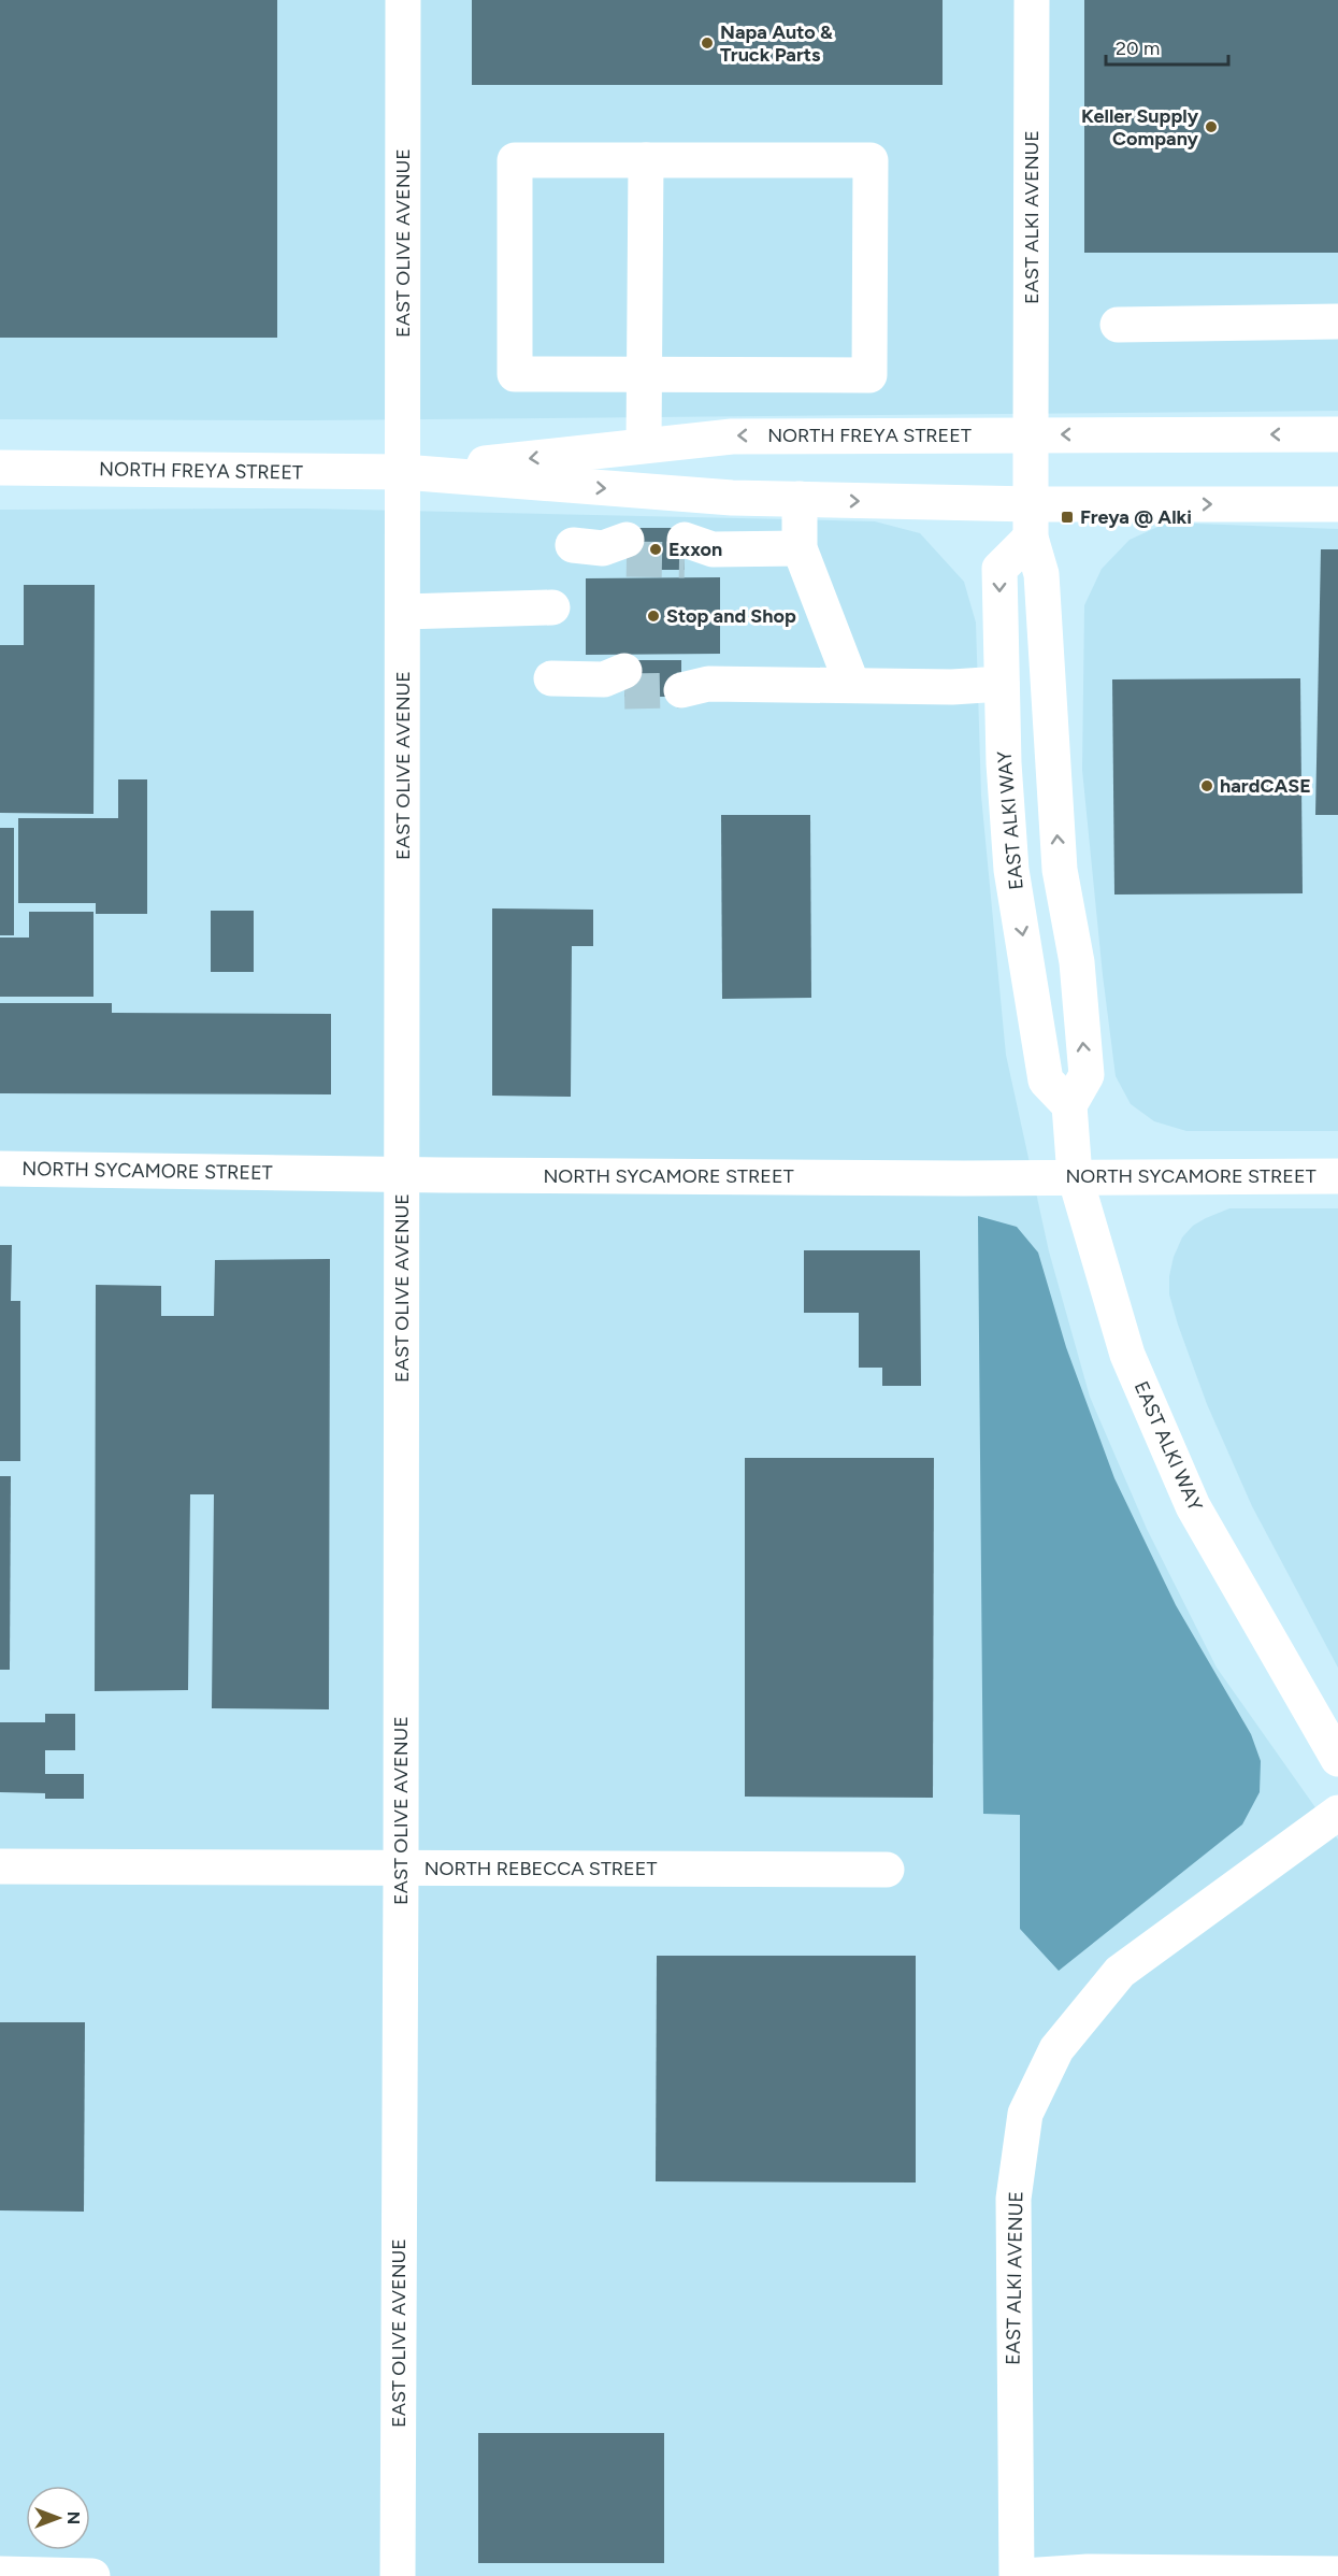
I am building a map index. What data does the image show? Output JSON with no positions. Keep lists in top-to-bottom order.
{
  "streets": {
    "street": [
      "EAST ALKI AVENUE",
      "EAST OLIVE AVENUE",
      "NORTH FREYA STREET",
      "EAST ALKI WAY",
      "NORTH SYCAMORE STREET",
      "NORTH REBECCA STREET"
    ]
  },
  "crossings": [
    ["EAST ALKI AVENUE", "NORTH FREYA STREET"],
    ["EAST OLIVE AVENUE", "NORTH FREYA STREET"],
    ["EAST OLIVE AVENUE", "NORTH SYCAMORE STREET"],
    ["EAST OLIVE AVENUE", "NORTH REBECCA STREET"],
    ["NORTH FREYA STREET", "EAST ALKI WAY"],
    ["EAST ALKI WAY", "NORTH SYCAMORE STREET"]
  ],
  "places": {
    "other": [
      "Napa Auto & Truck Parts",
      "Keller Supply Company",
      "Exxon",
      "Stop and Shop",
      "hardCASE"
    ],
    "transit": ["Freya @ Alki"]
  },
  "scale_bar": "20 m",
  "north": "right"
}
